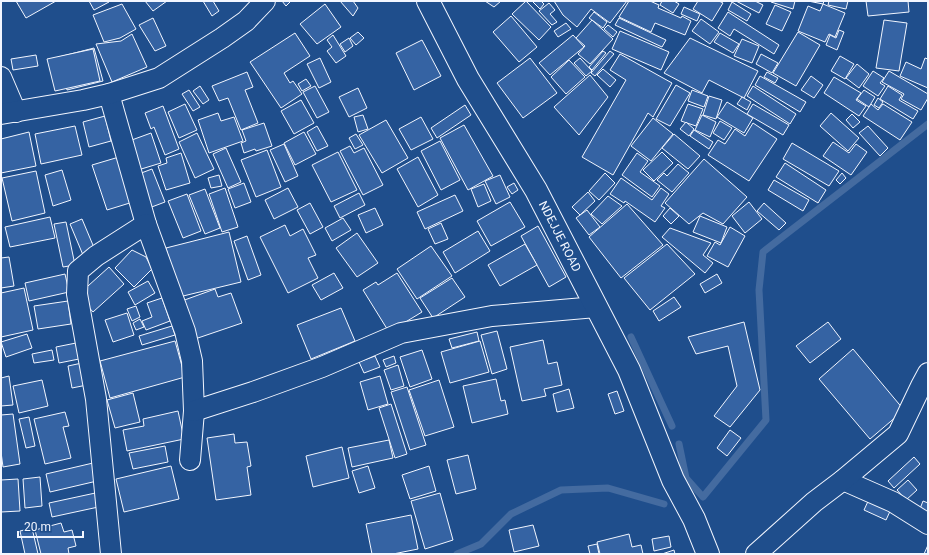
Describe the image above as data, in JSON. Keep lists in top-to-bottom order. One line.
{"streets":{"street":["NDEJJE ROAD"]},"scale_bar":"20 m"}
